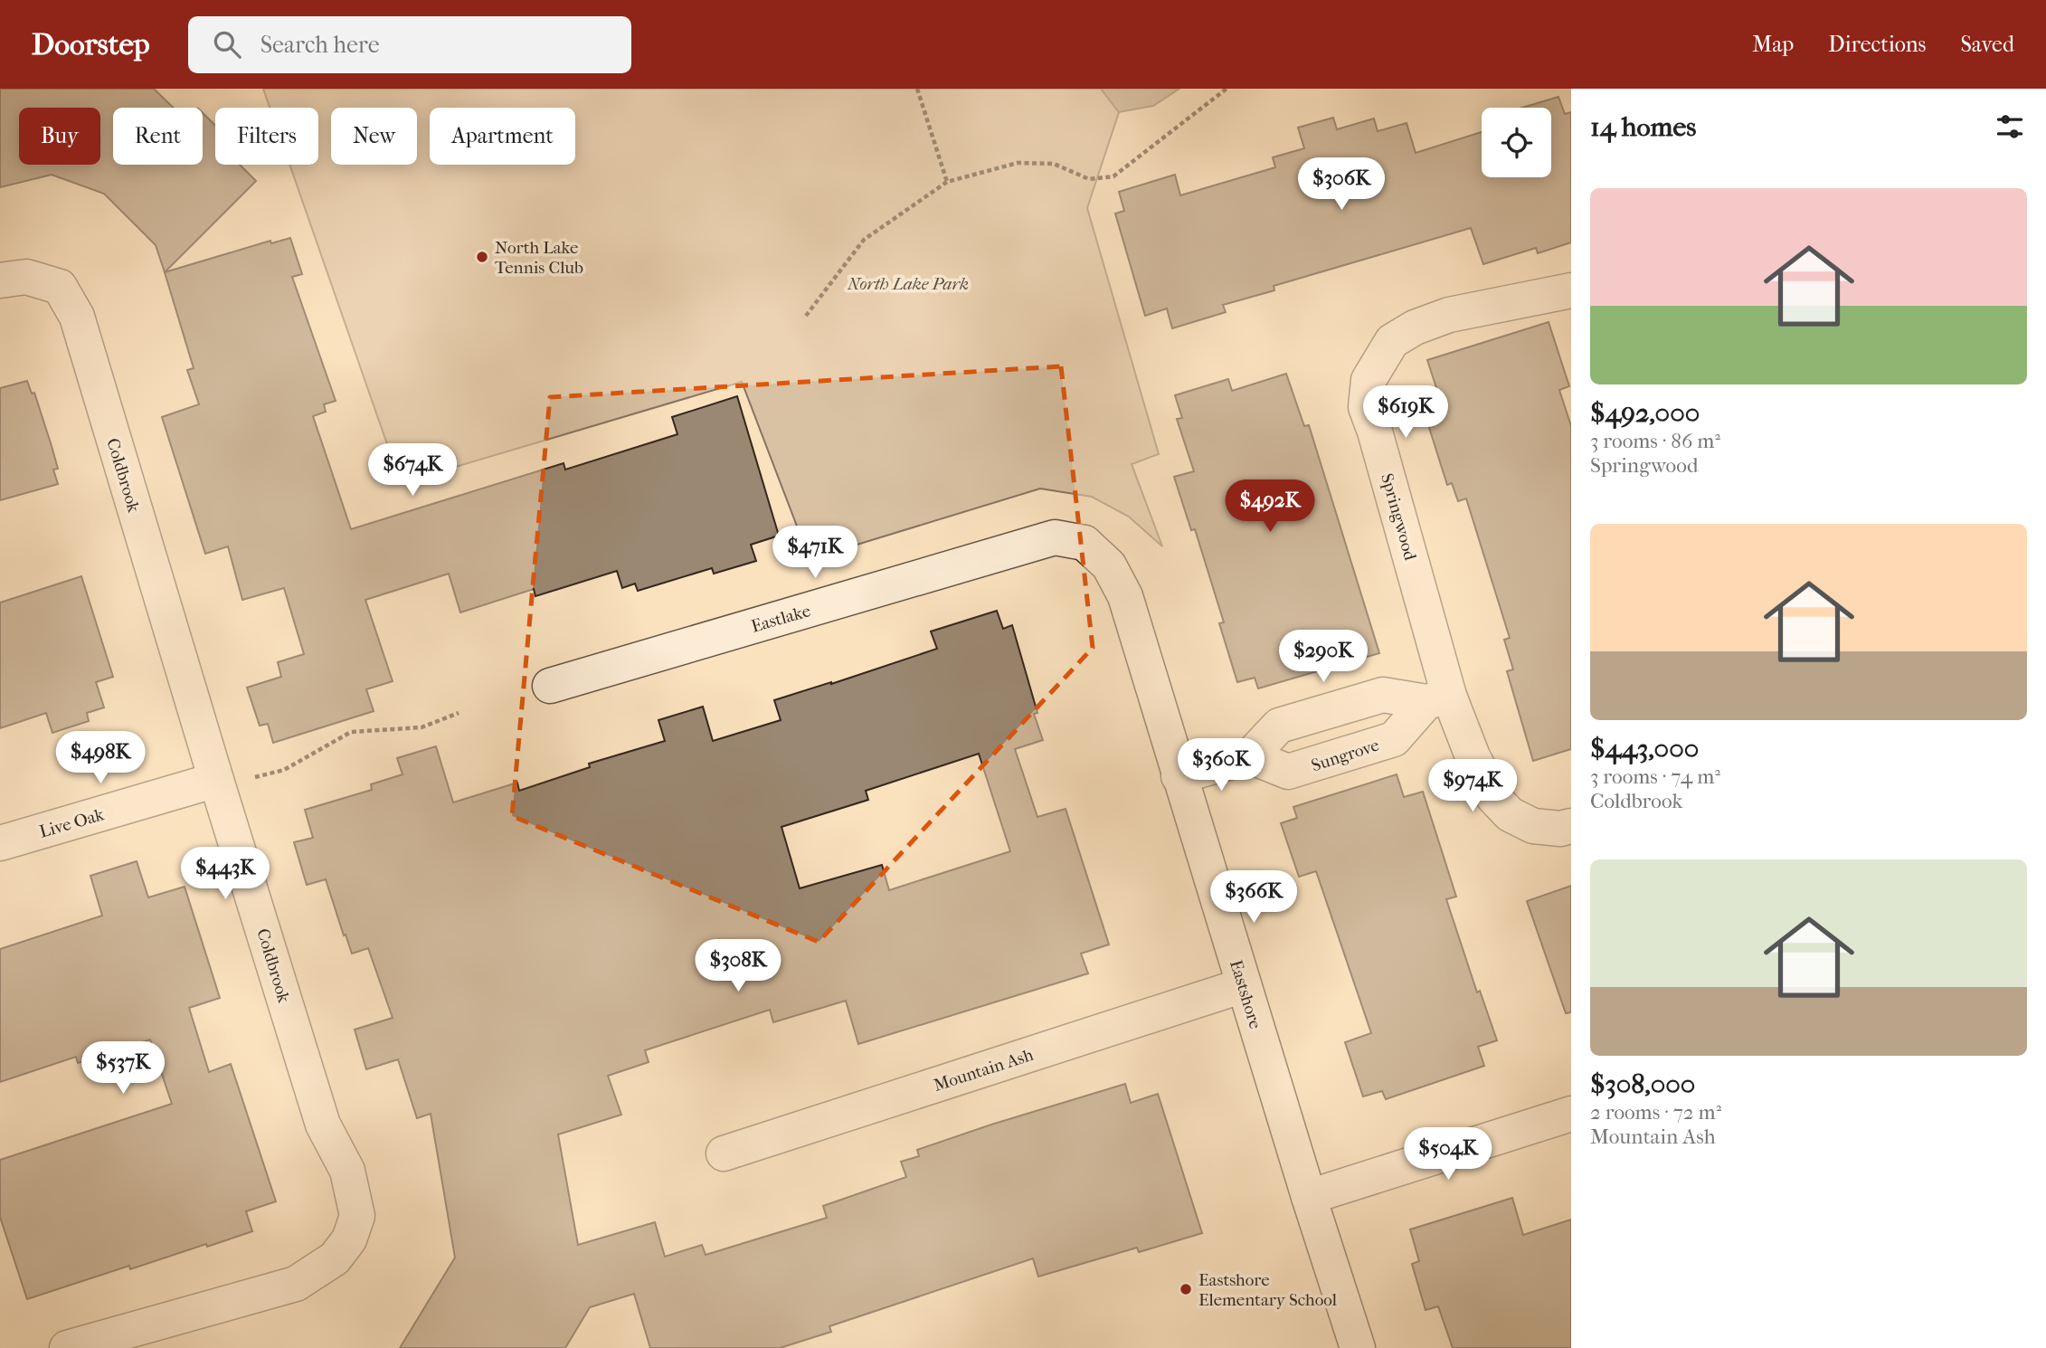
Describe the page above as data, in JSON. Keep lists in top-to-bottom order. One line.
{"streets":{"street":["Coldbrook","Springwood","Eastlake","Sungrove","Live Oak","Eastshore","Mountain Ash"]},"crossings":[["Coldbrook","Live Oak"],["Springwood","Sungrove"],["Eastlake","Eastshore"],["Eastshore","Mountain Ash"]],"parks":["North Lake Park"],"places":["North Lake Tennis Club","Eastshore Elementary School"],"page":{"header":"Doorstep","search":"Search here","nav":["Map","Directions","Saved"],"heading":"14 homes","chip":["Buy","Rent","Filters","New","Apartment"],"price":["$306K","$619K","$674K","$492K","$471K","$290K","$498K","$360K","$974K","$443K","$366K","$308K","$537K","$504K"],"list":[{"name":"$492,000","note":"3 rooms · 86 m² · Springwood"},{"name":"$443,000","note":"3 rooms · 74 m² · Coldbrook"},{"name":"$308,000","note":"2 rooms · 72 m² · Mountain Ash"}]}}
